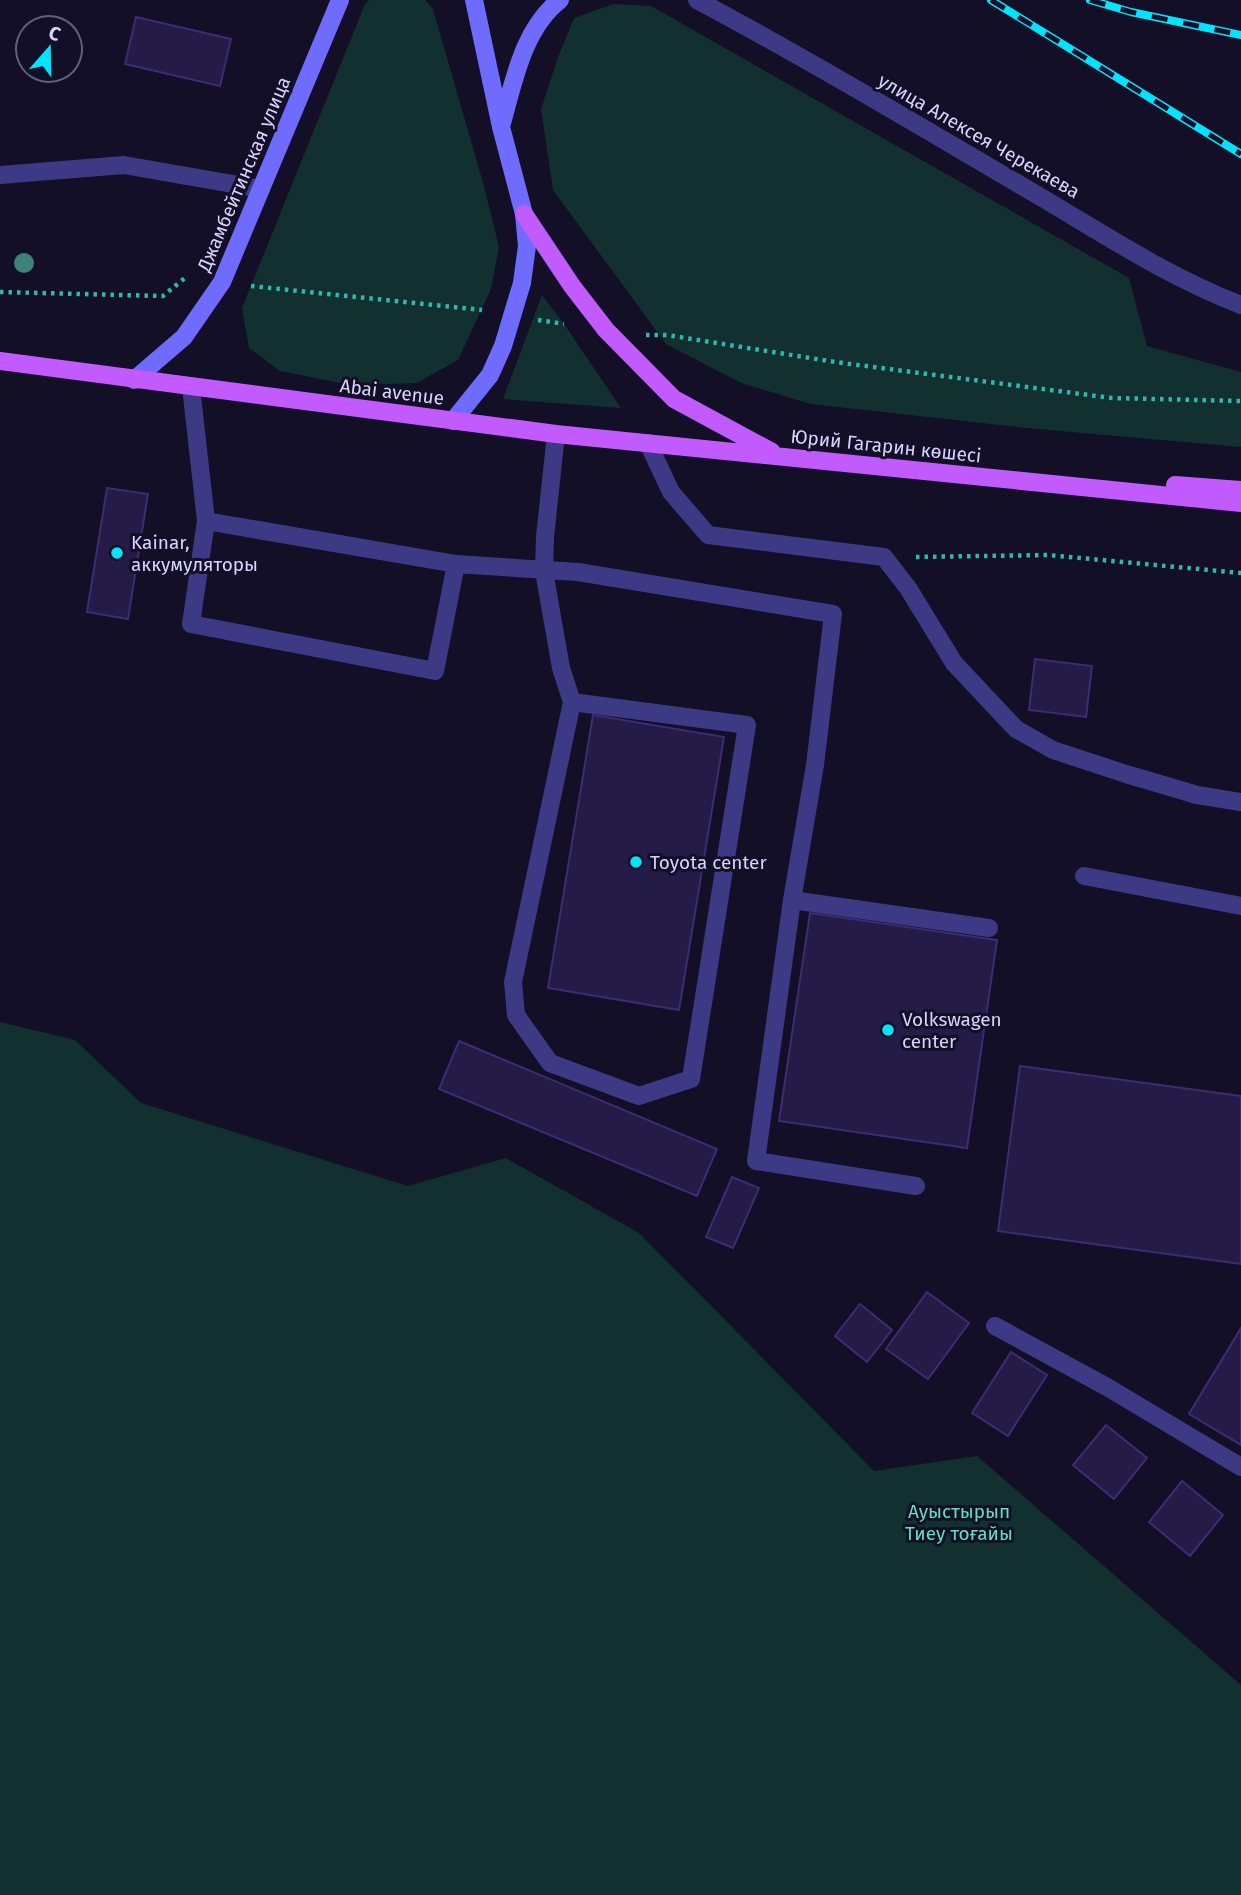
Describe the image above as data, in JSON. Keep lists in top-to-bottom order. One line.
{"streets":{"main road":["Abai avenue","Юрий Гагарин көшесі"],"street":["улица Алексея Черекаева","Джамбейтинская улица"]},"crossings":[["Джамбейтинская улица","Abai avenue"],["Abai avenue","Юрий Гагарин көшесі"]],"parks":["Ауыстырып Тиеу тоғайы"],"places":["Kainar, аккумуляторы","Toyota center","Volkswagen center"],"north":"top"}
